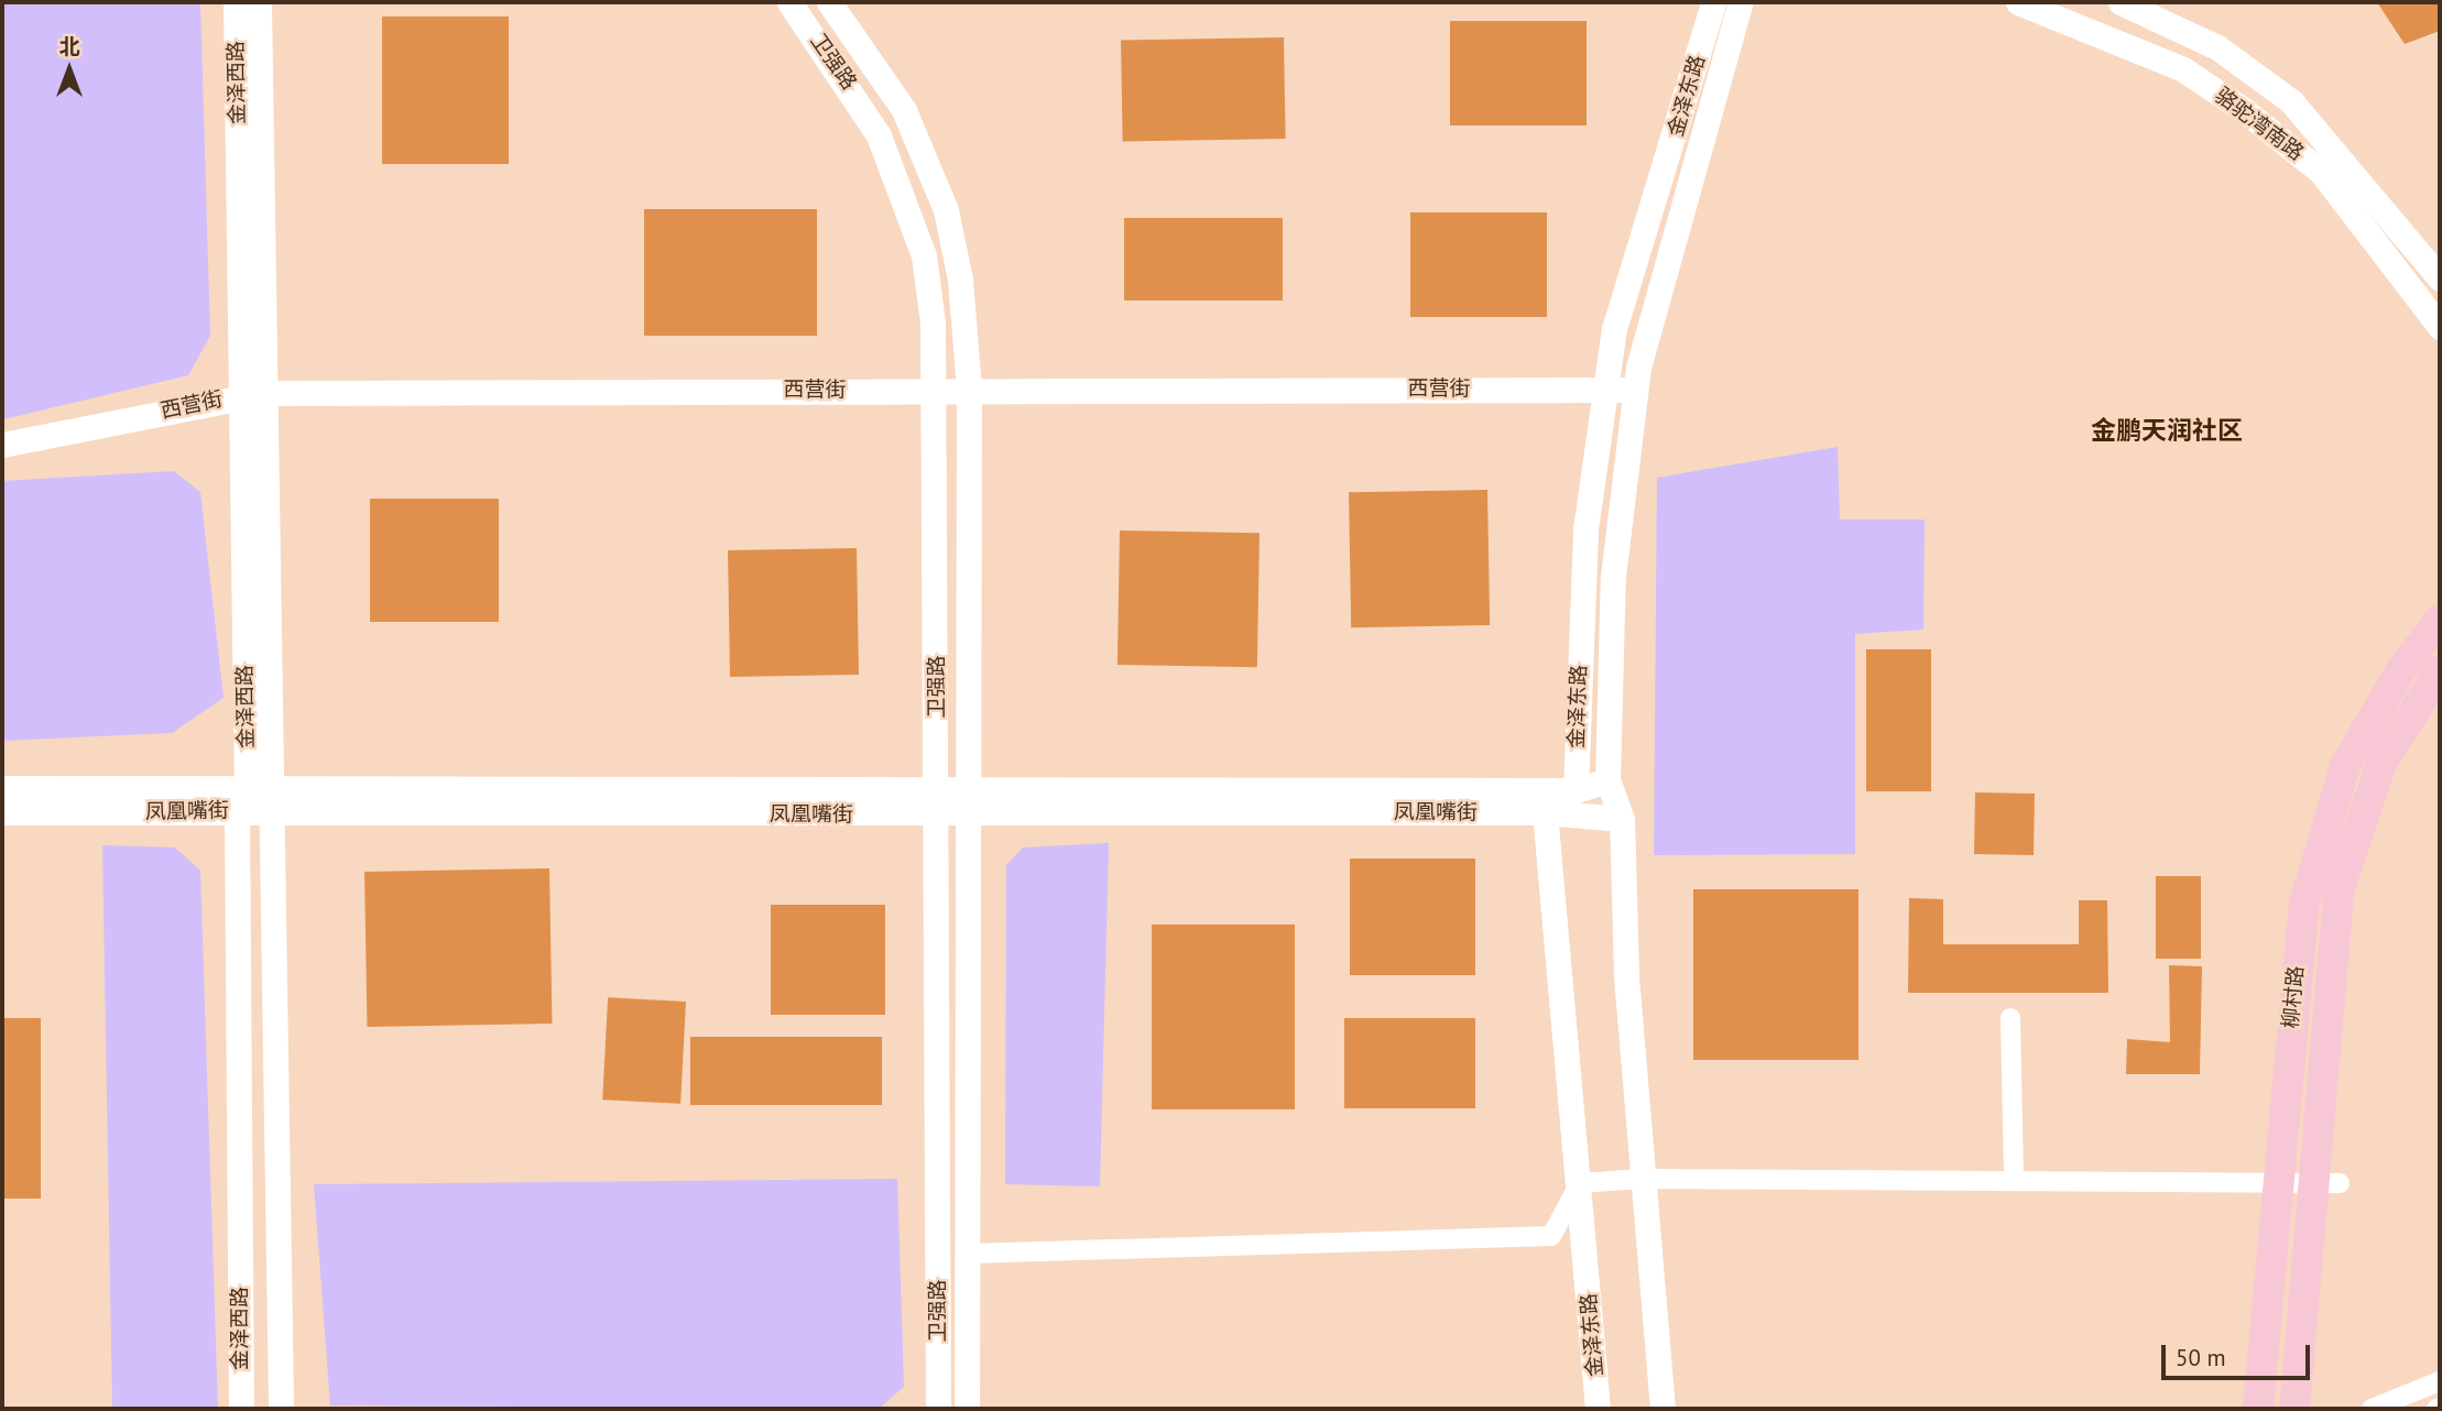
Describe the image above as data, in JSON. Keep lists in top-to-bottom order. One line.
{"streets":{"main road":["柳村路"],"street":["卫强路","金泽西路","金泽东路","骆驼湾南路","西营街","凤凰嘴街"]},"crossings":[["卫强路","西营街"],["卫强路","凤凰嘴街"],["金泽西路","西营街"],["金泽西路","凤凰嘴街"],["金泽东路","西营街"],["金泽东路","凤凰嘴街"]],"districts":["金鹏天润社区"],"scale_bar":"50 m","north":"top"}
